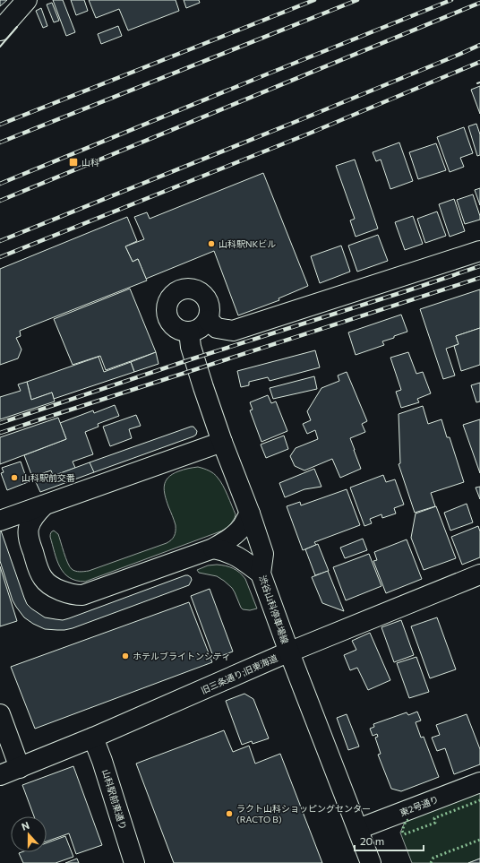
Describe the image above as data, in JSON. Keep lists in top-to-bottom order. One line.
{"streets":{"street":["渋谷山科停車場線","旧三条通り;旧東海道","山科駅前東通り","東2号通り"]},"crossings":[["渋谷山科停車場線","旧三条通り;旧東海道"],["渋谷山科停車場線","東2号通り"],["旧三条通り;旧東海道","山科駅前東通り"]],"places":{"transit":["山科"],"other":["山科駅NKビル","山科駅前交番","ホテルブライトンシティ","ラクト山科ショッピングセンター (RACTO B)"]},"scale_bar":"20 m","north":"top"}
